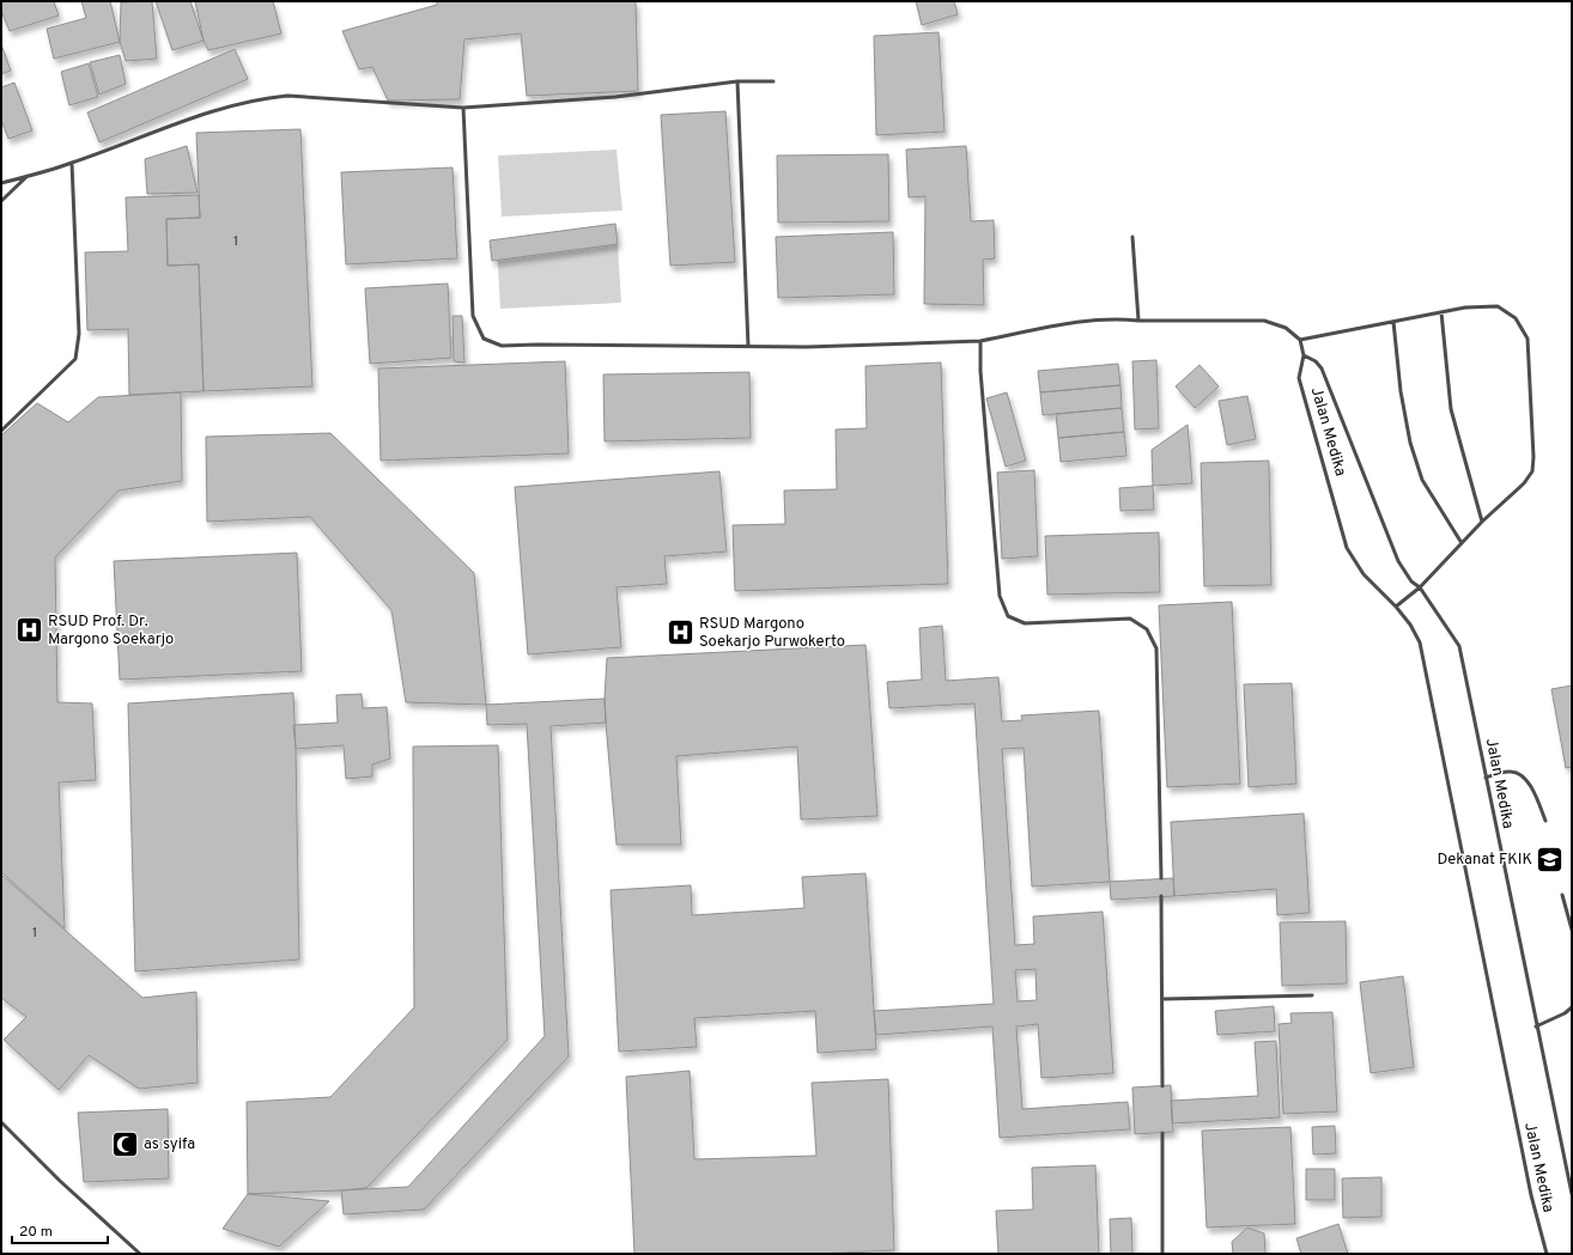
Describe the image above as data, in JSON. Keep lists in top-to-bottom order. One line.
{"streets":{"lane":["Jalan Medika"]},"places":{"hospital":["RSUD Prof. Dr. Margono Soekarjo","RSUD Margono Soekarjo Purwokerto"],"school or university":["Dekanat FKIK"],"mosque":["as syifa"]},"house_numbers":["1","1"],"scale_bar":"20 m"}
